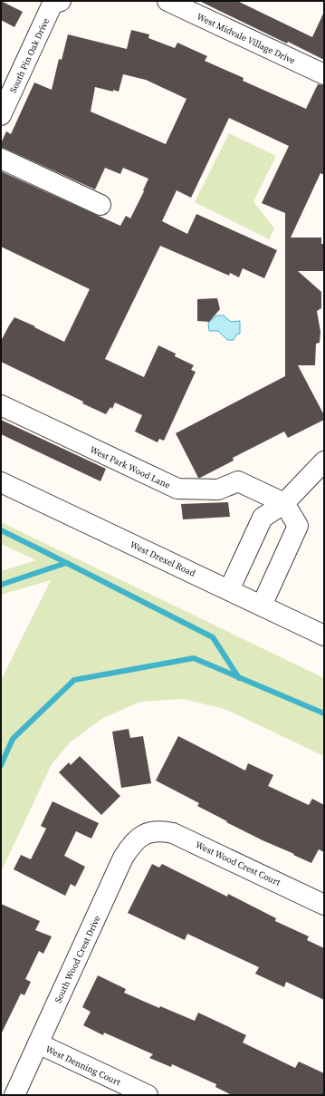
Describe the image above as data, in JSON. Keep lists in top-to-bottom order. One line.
{"streets":{"street":["West Midvale Village Drive","South Pin Oak Drive","West Park Wood Lane","West Drexel Road","West Wood Crest Court","South Wood Crest Drive","West Denning Court"]},"crossings":[["West Wood Crest Court","South Wood Crest Drive"],["South Wood Crest Drive","West Denning Court"]]}
